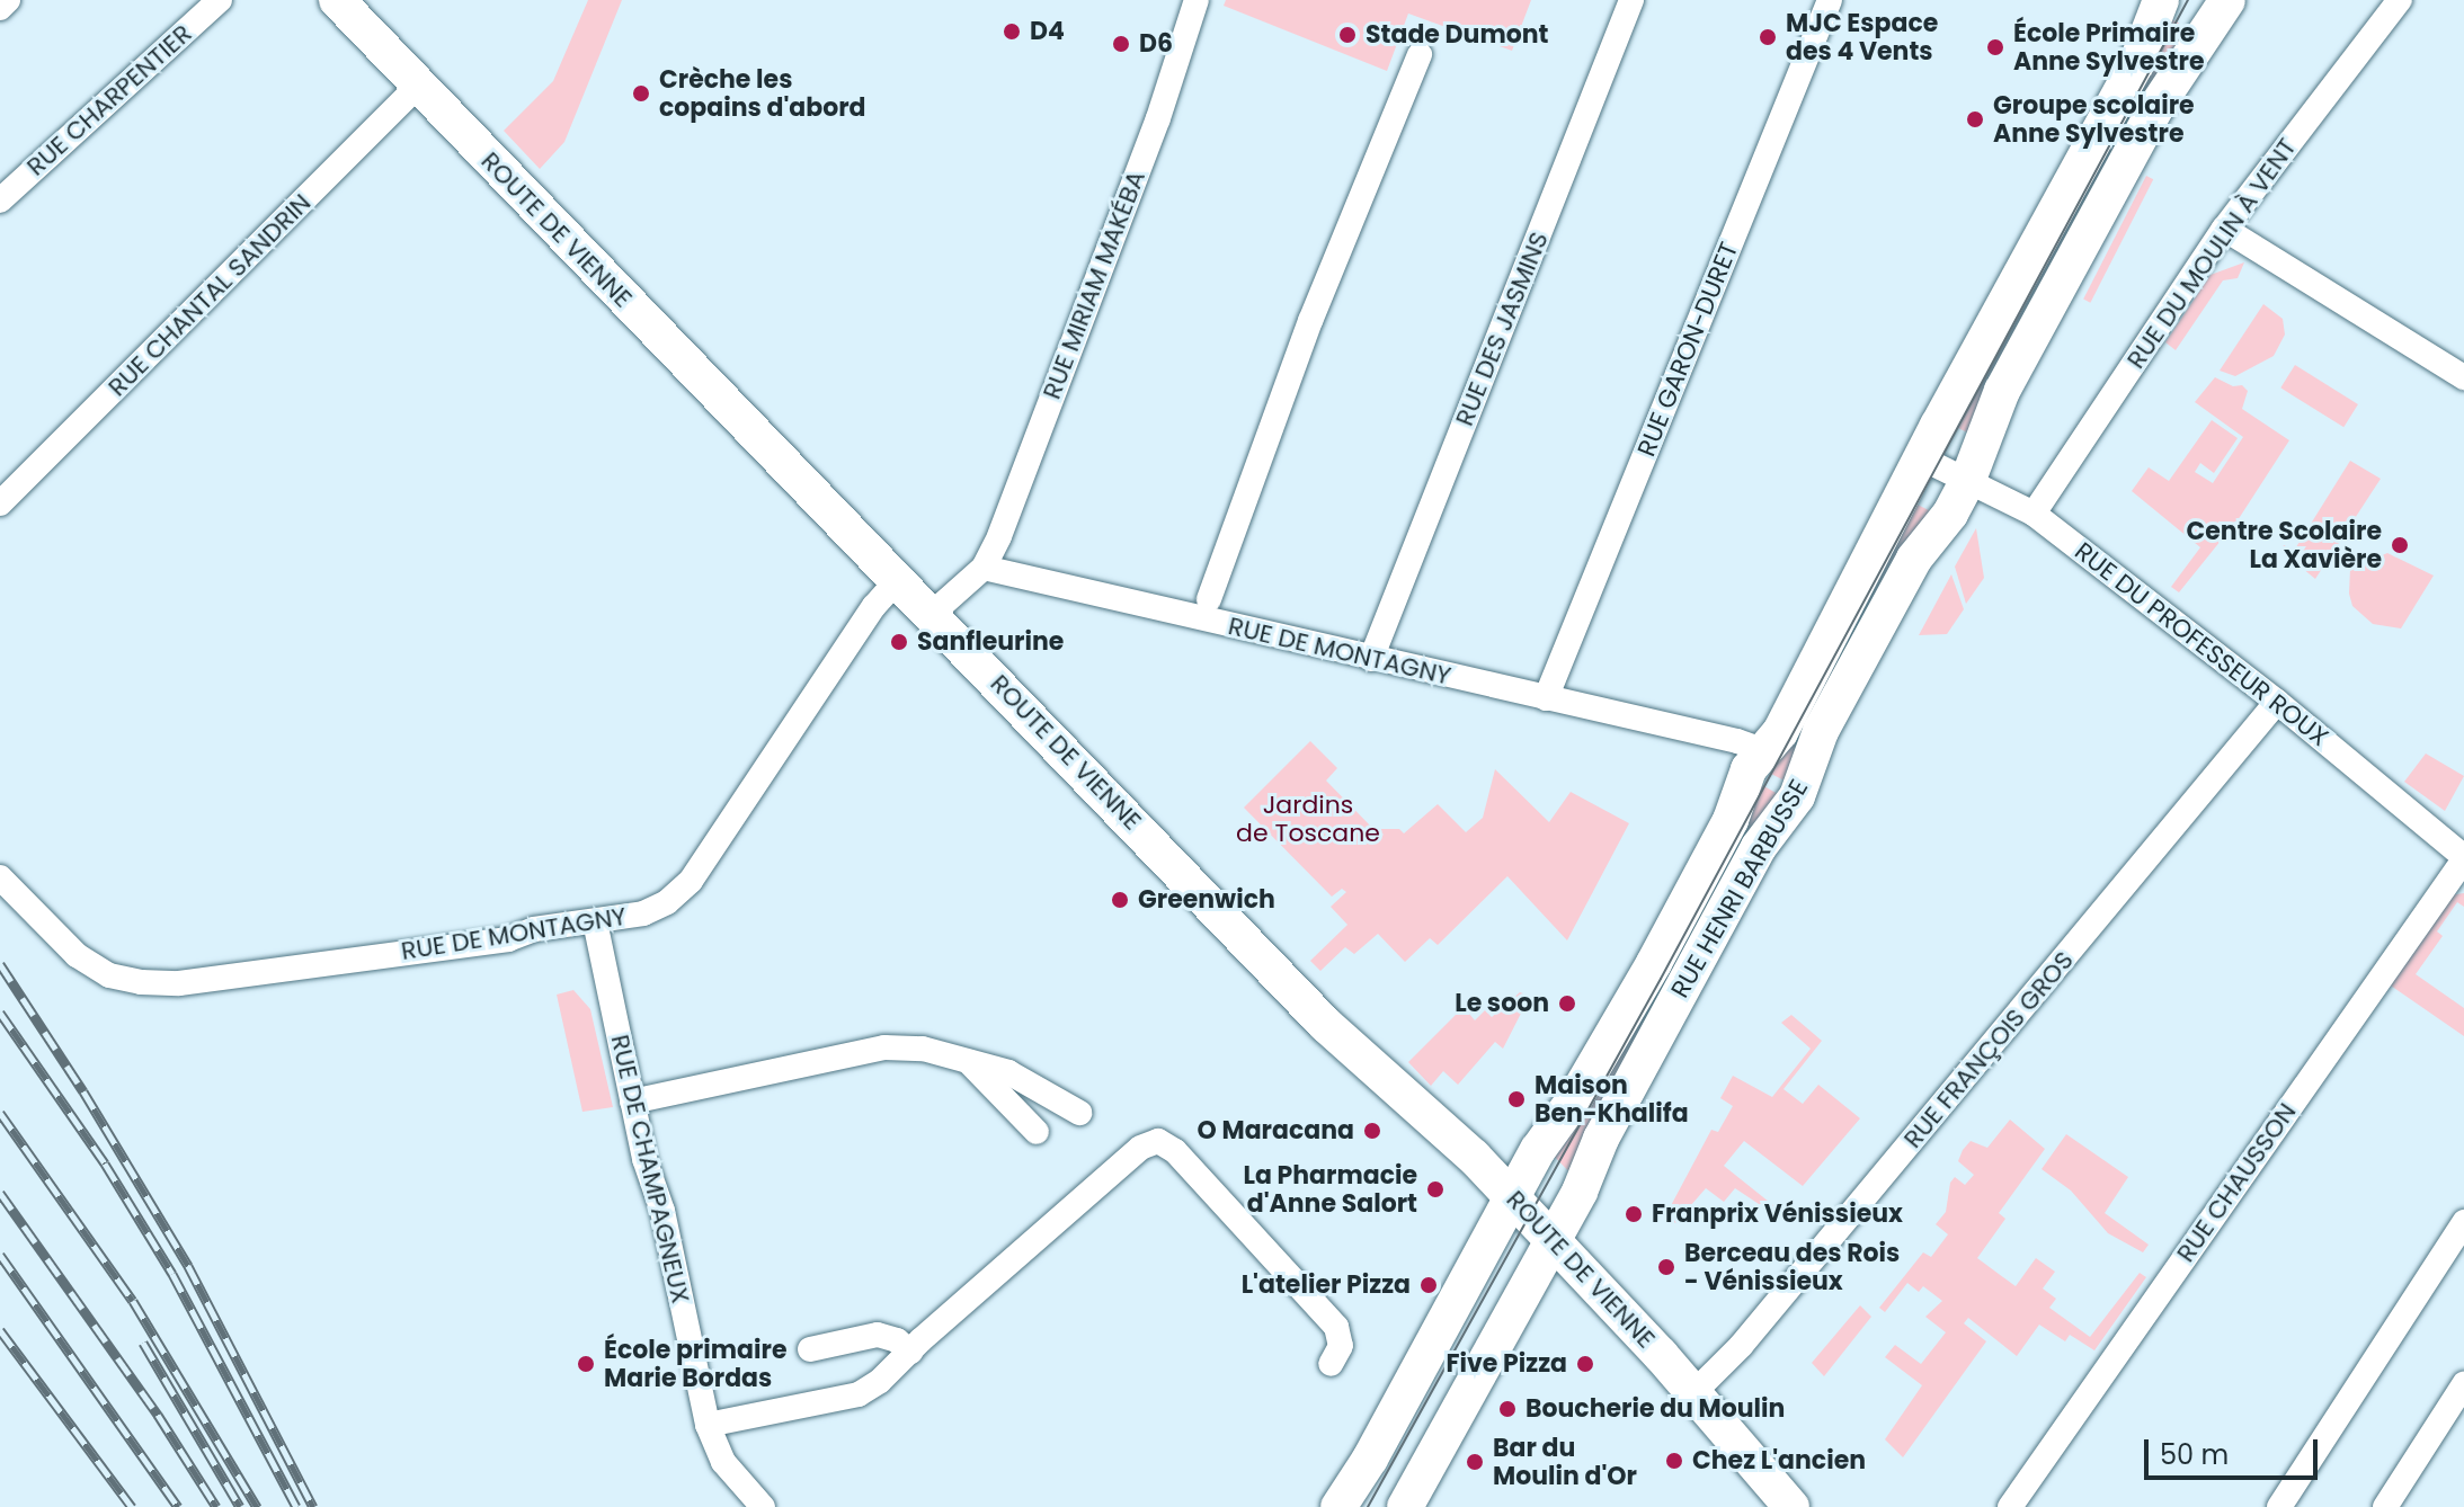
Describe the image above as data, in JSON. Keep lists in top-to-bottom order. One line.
{"streets":{"street":["RUE CHARPENTIER","ROUTE DE VIENNE","RUE DU MOULIN À VENT","RUE MIRIAM MAKÉBA","RUE CHANTAL SANDRIN","RUE DES JASMINS","RUE GARON-DURET","RUE DU PROFESSEUR ROUX","RUE DE MONTAGNY","RUE HENRI BARBUSSE","RUE FRANÇOIS GROS","RUE DE CHAMPAGNEUX","RUE CHAUSSON"]},"crossings":[["ROUTE DE VIENNE","RUE CHANTAL SANDRIN"],["ROUTE DE VIENNE","RUE DE MONTAGNY"],["ROUTE DE VIENNE","RUE HENRI BARBUSSE"],["ROUTE DE VIENNE","RUE FRANÇOIS GROS"],["RUE DU MOULIN À VENT","RUE DU PROFESSEUR ROUX"],["RUE MIRIAM MAKÉBA","RUE DE MONTAGNY"],["RUE DES JASMINS","RUE DE MONTAGNY"],["RUE GARON-DURET","RUE DE MONTAGNY"],["RUE DU PROFESSEUR ROUX","RUE HENRI BARBUSSE"],["RUE DU PROFESSEUR ROUX","RUE FRANÇOIS GROS"],["RUE DU PROFESSEUR ROUX","RUE CHAUSSON"],["RUE DE MONTAGNY","RUE HENRI BARBUSSE"],["RUE DE MONTAGNY","RUE DE CHAMPAGNEUX"]],"parks":["Jardins de Toscane"],"places":["D4","Stade Dumont","MJC Espace des 4 Vents","D6","École Primaire Anne Sylvestre","Crèche les copains d'abord","Groupe scolaire Anne Sylvestre","Centre Scolaire La Xavière","Sanfleurine","Greenwich","Le soon","Maison Ben-Khalifa","O Maracana","La Pharmacie d'Anne Salort","Franprix Vénissieux","Berceau des Rois - Vénissieux","L'atelier Pizza","École primaire Marie Bordas","Five Pizza","Boucherie du Moulin","Chez L'ancien","Bar du Moulin d'Or"],"scale_bar":"50 m"}
